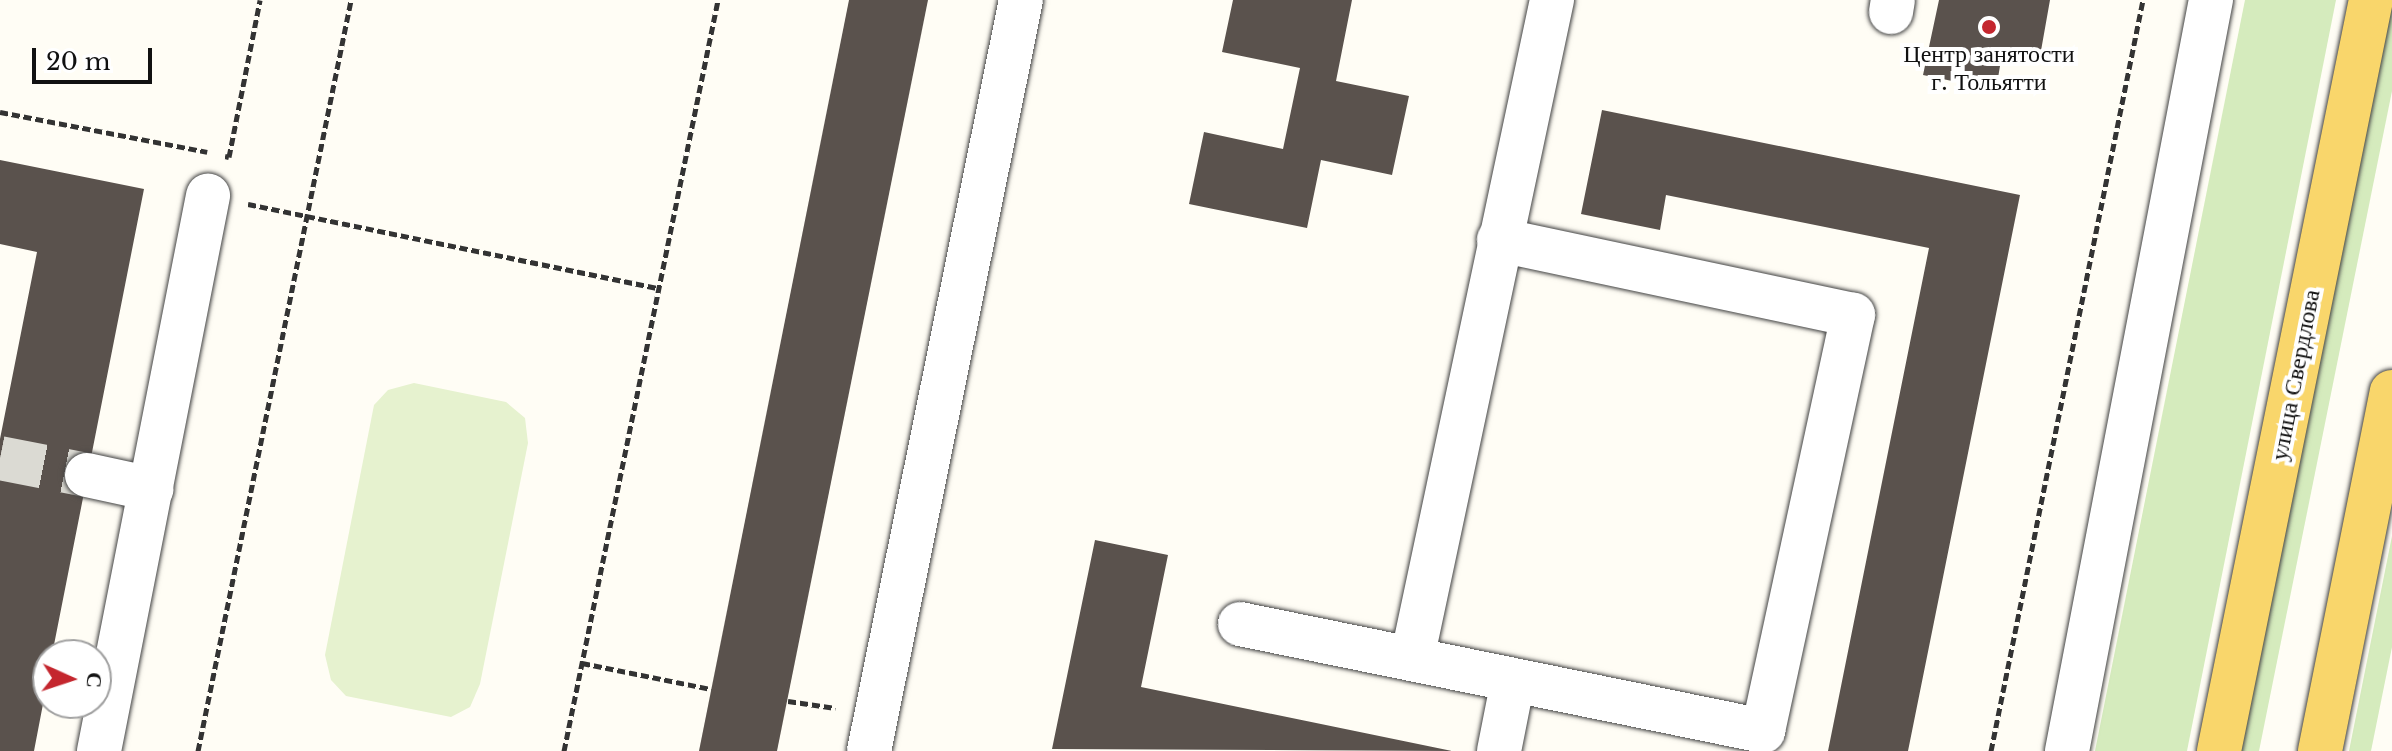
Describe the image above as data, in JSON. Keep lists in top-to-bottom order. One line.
{"streets":{"main road":["улица Свердлова"]},"places":["Центр занятости г. Тольятти"],"scale_bar":"20 m","north":"right"}
